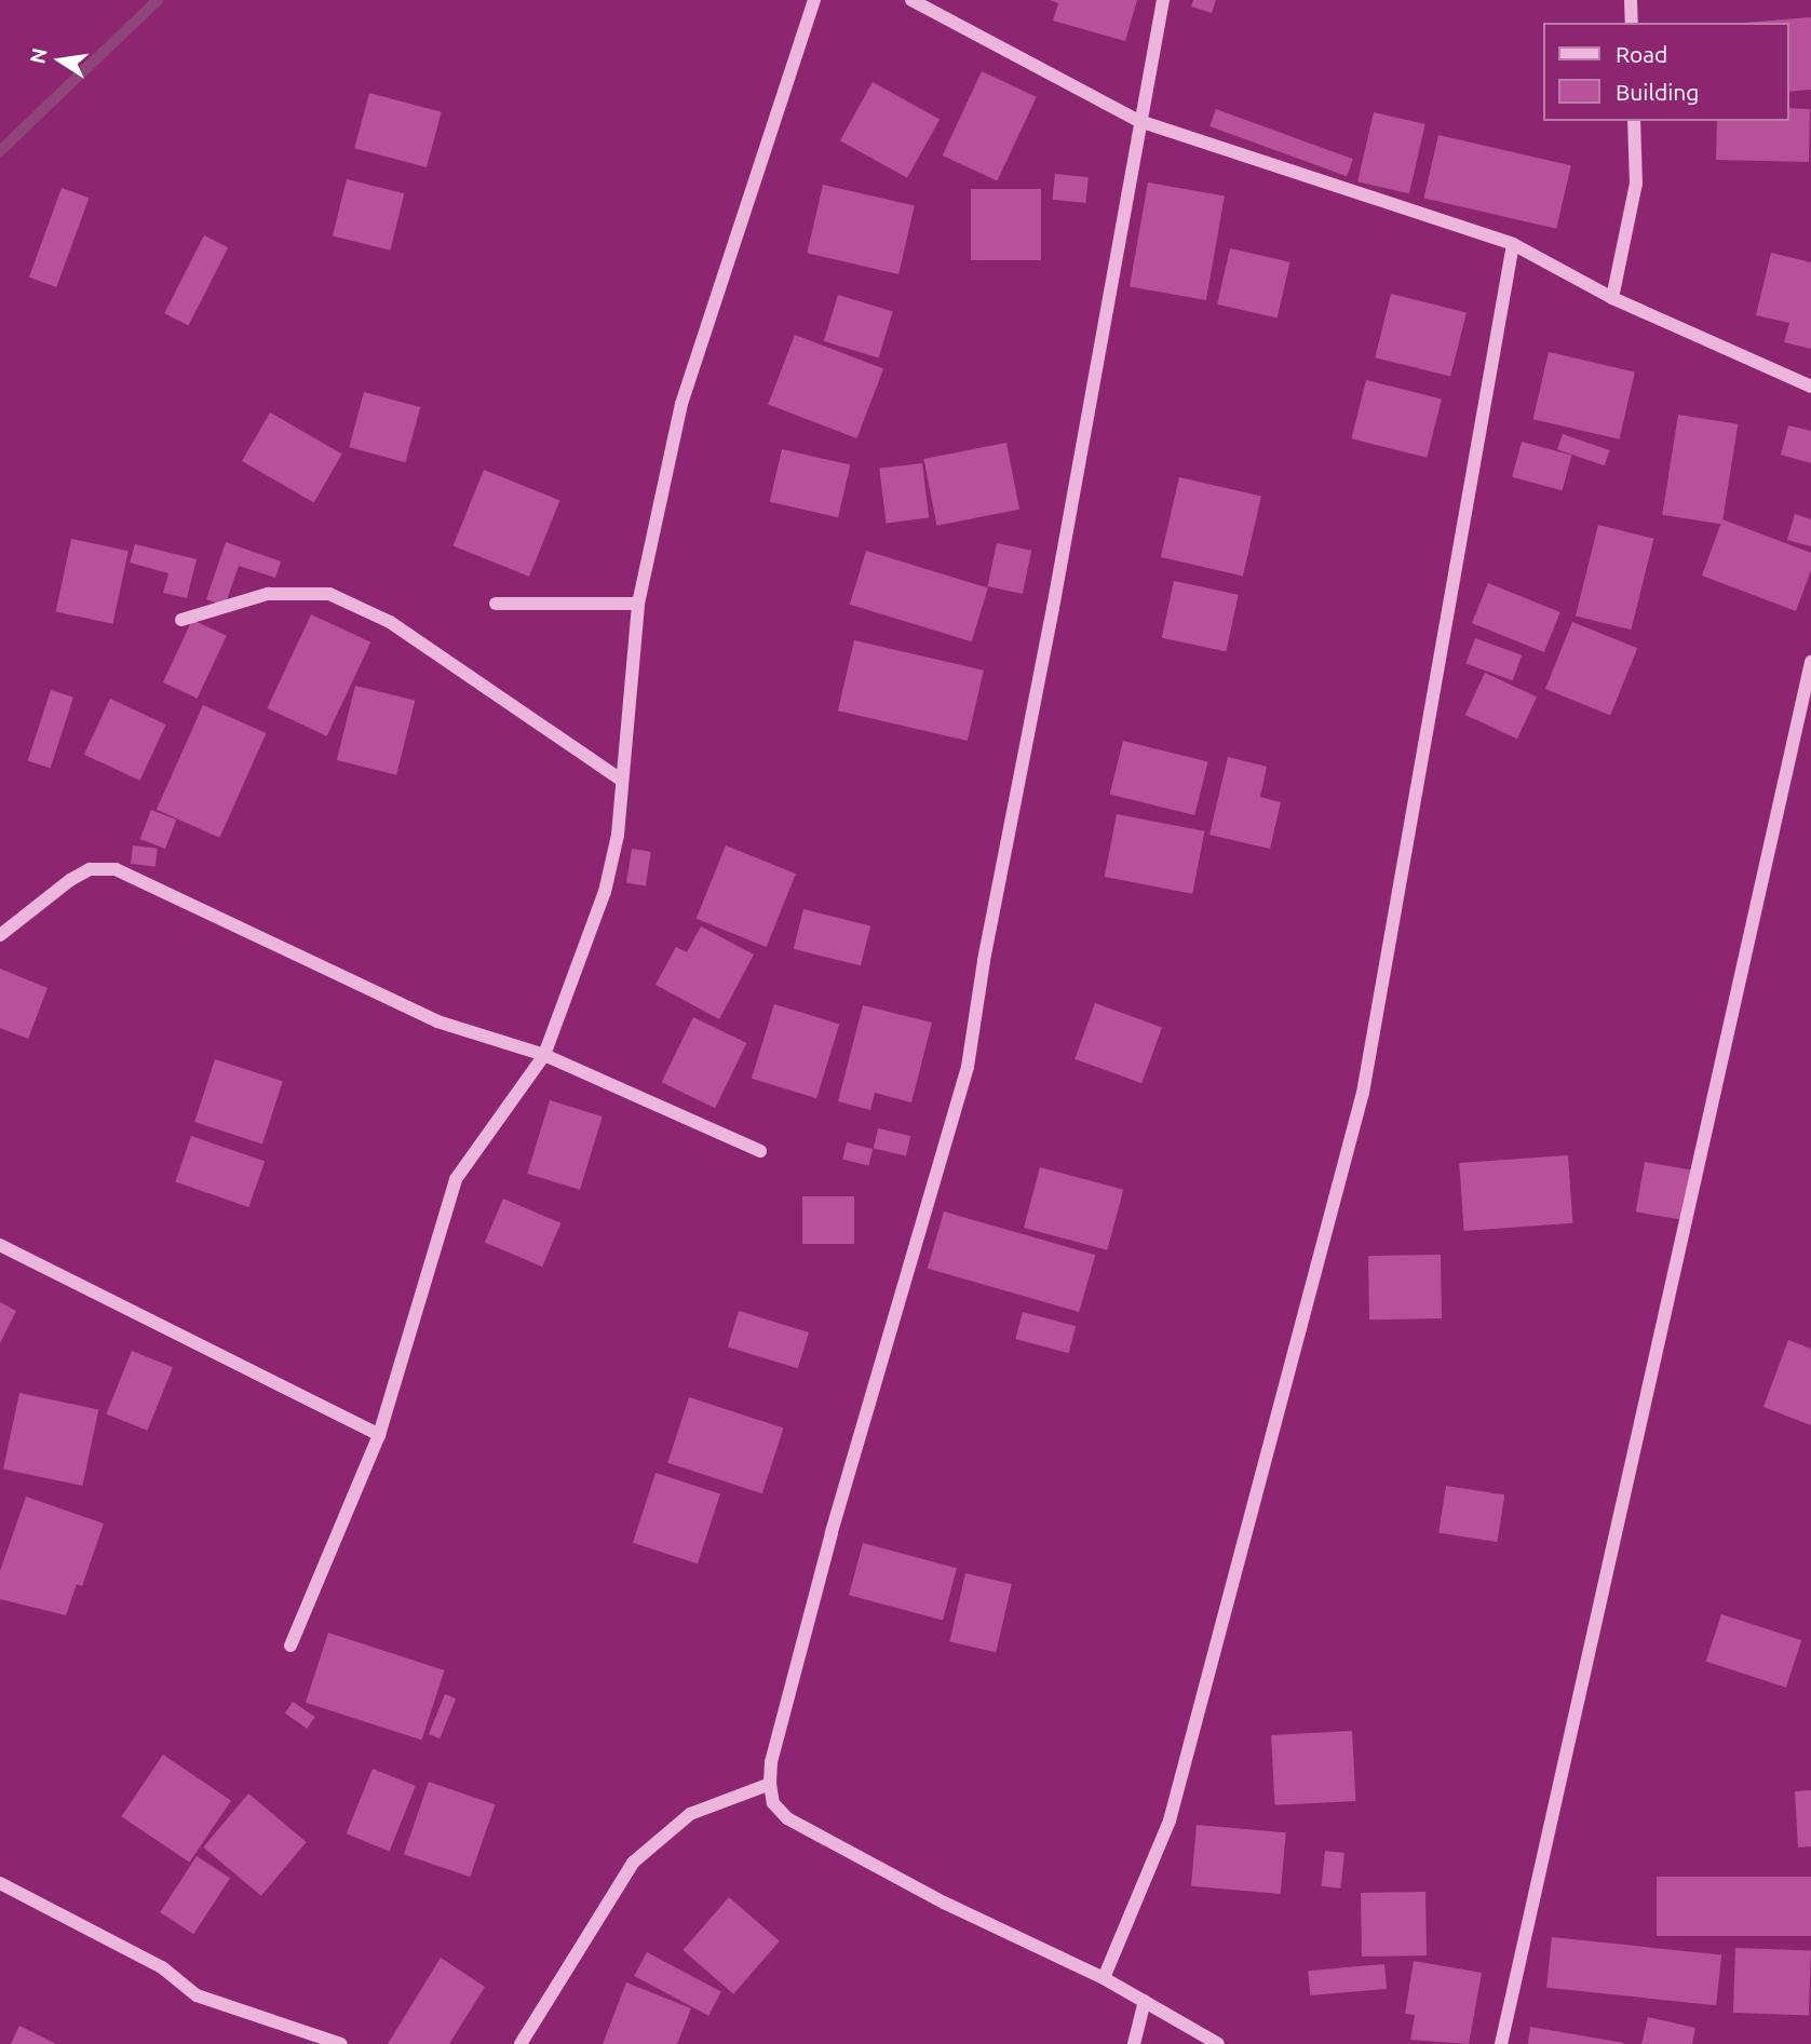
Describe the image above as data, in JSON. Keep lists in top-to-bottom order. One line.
{"legend":["Road","Building"],"north":"left"}
